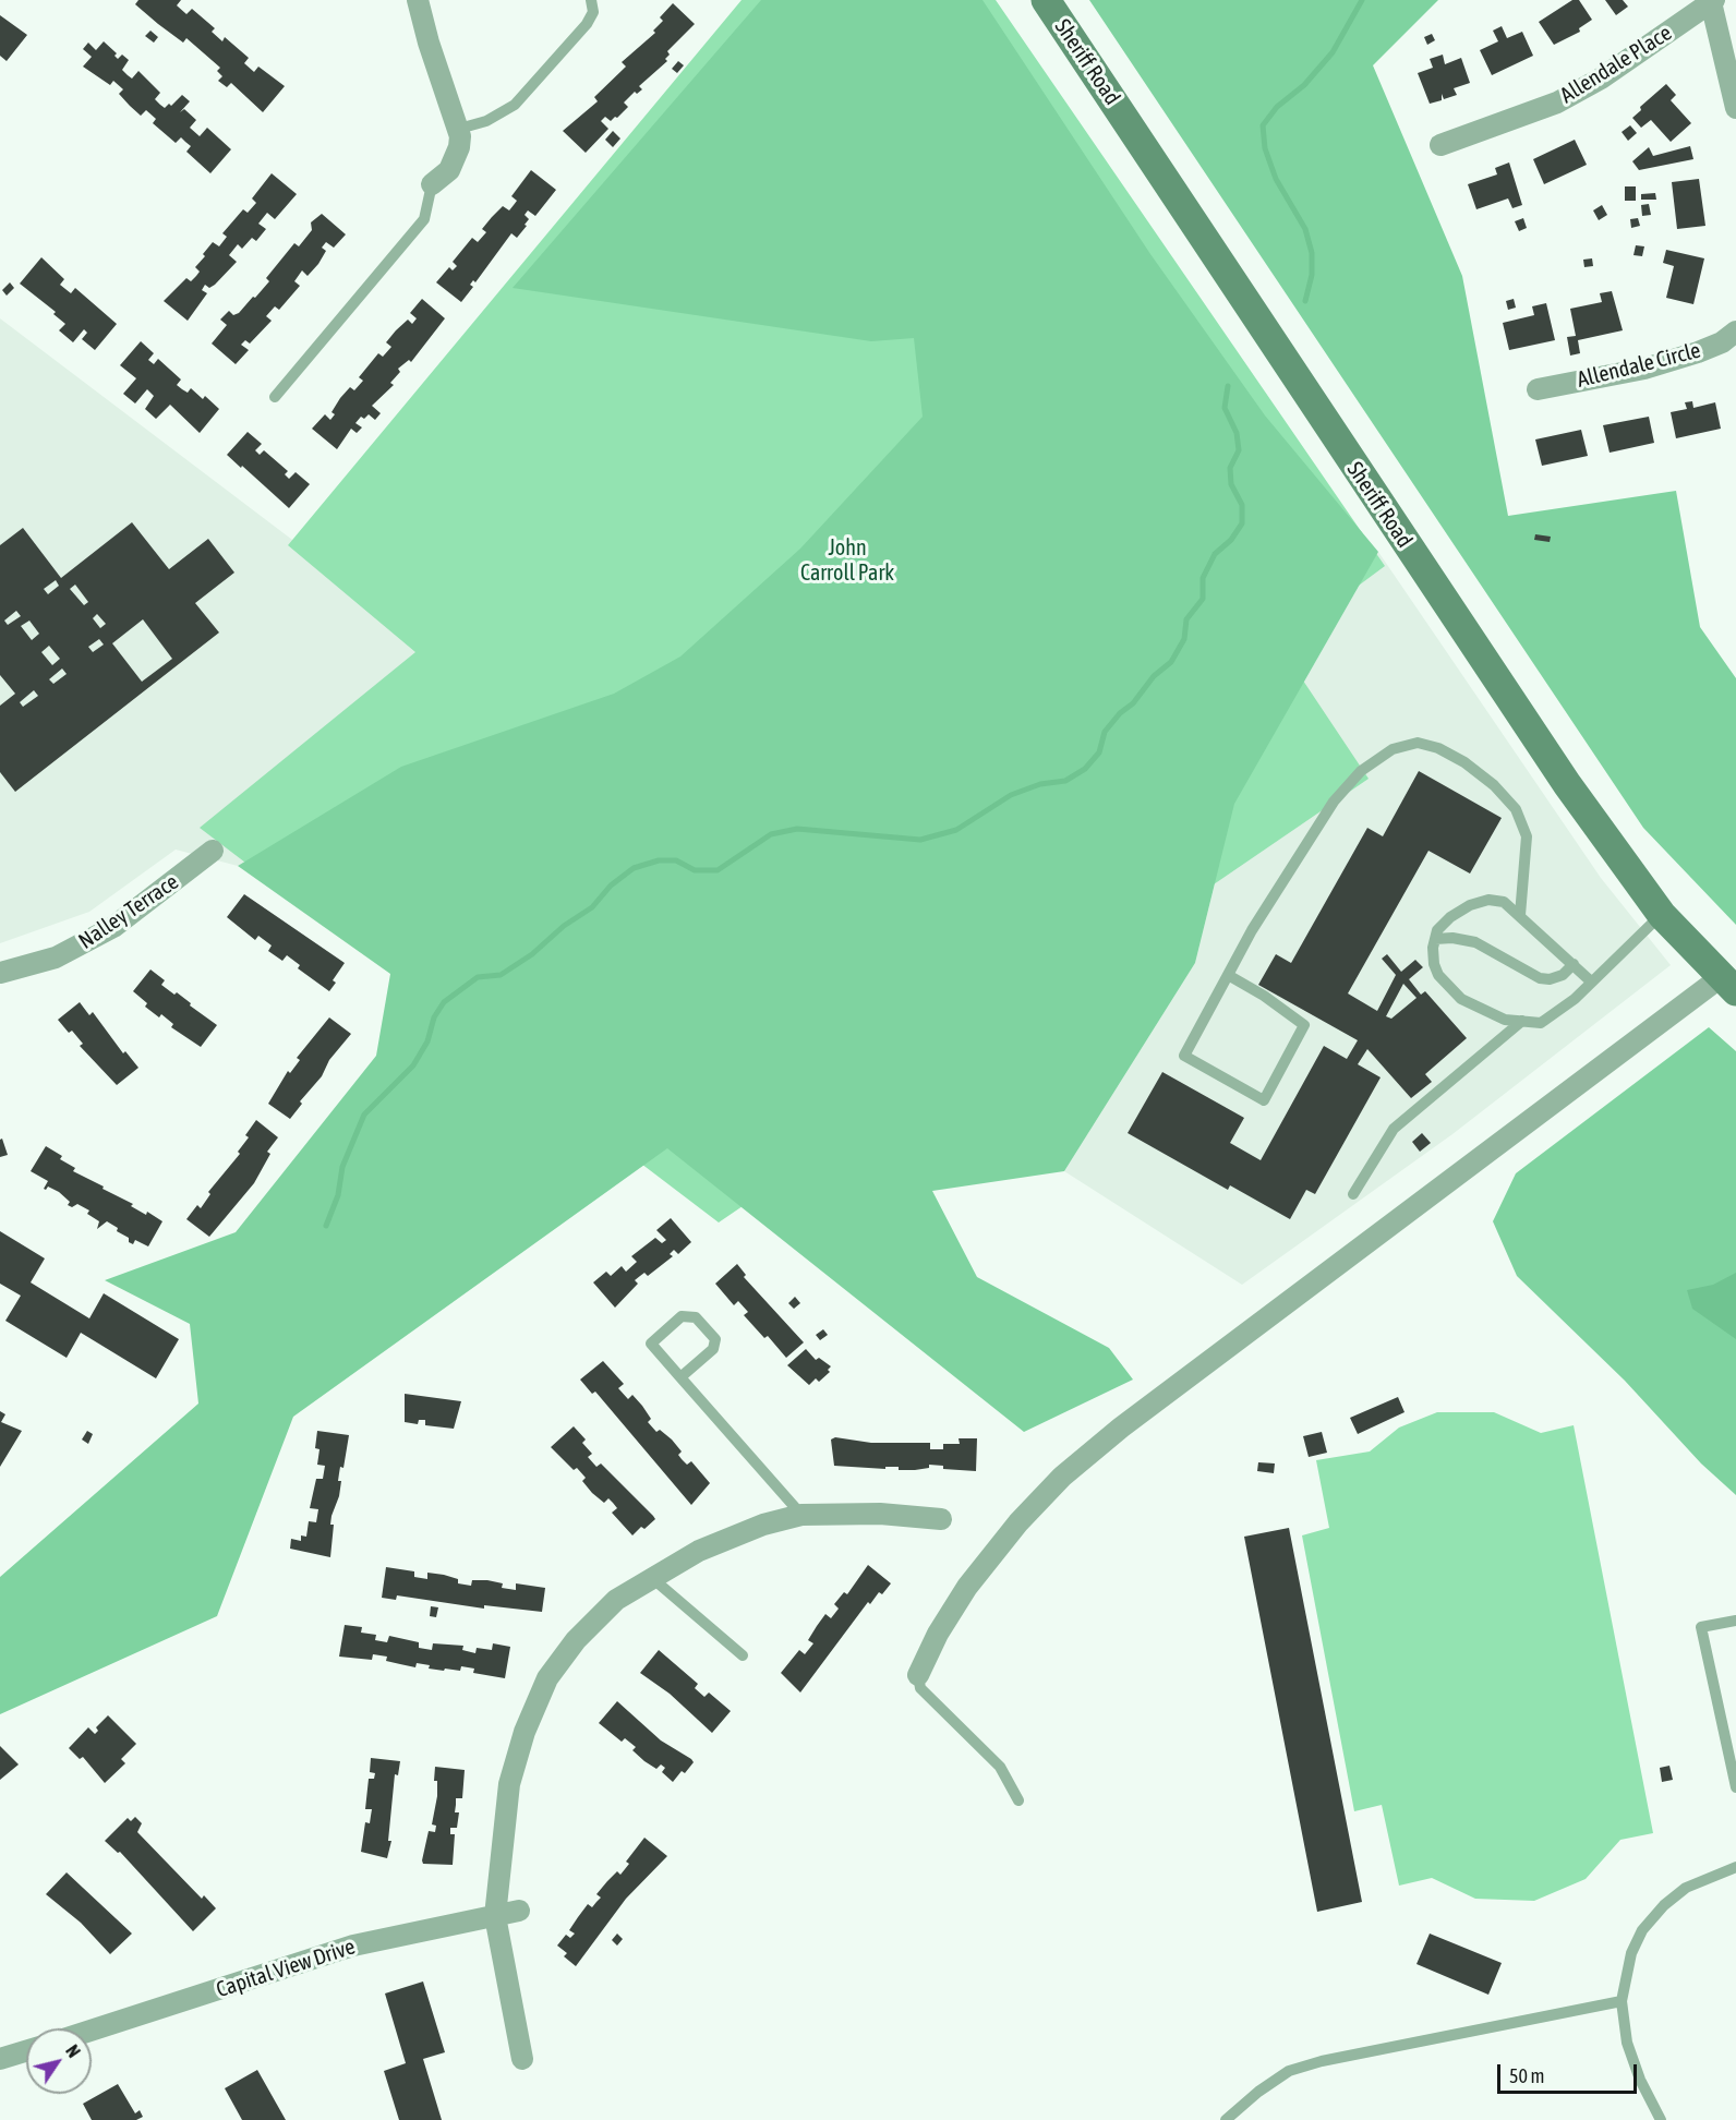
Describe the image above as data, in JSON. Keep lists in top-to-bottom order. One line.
{"streets":{"main road":["Sheriff Road"],"street":["Allendale Place","Allendale Circle","Nalley Terrace","Capital View Drive"]},"parks":["John Carroll Park"],"scale_bar":"50 m","north":"top right"}
